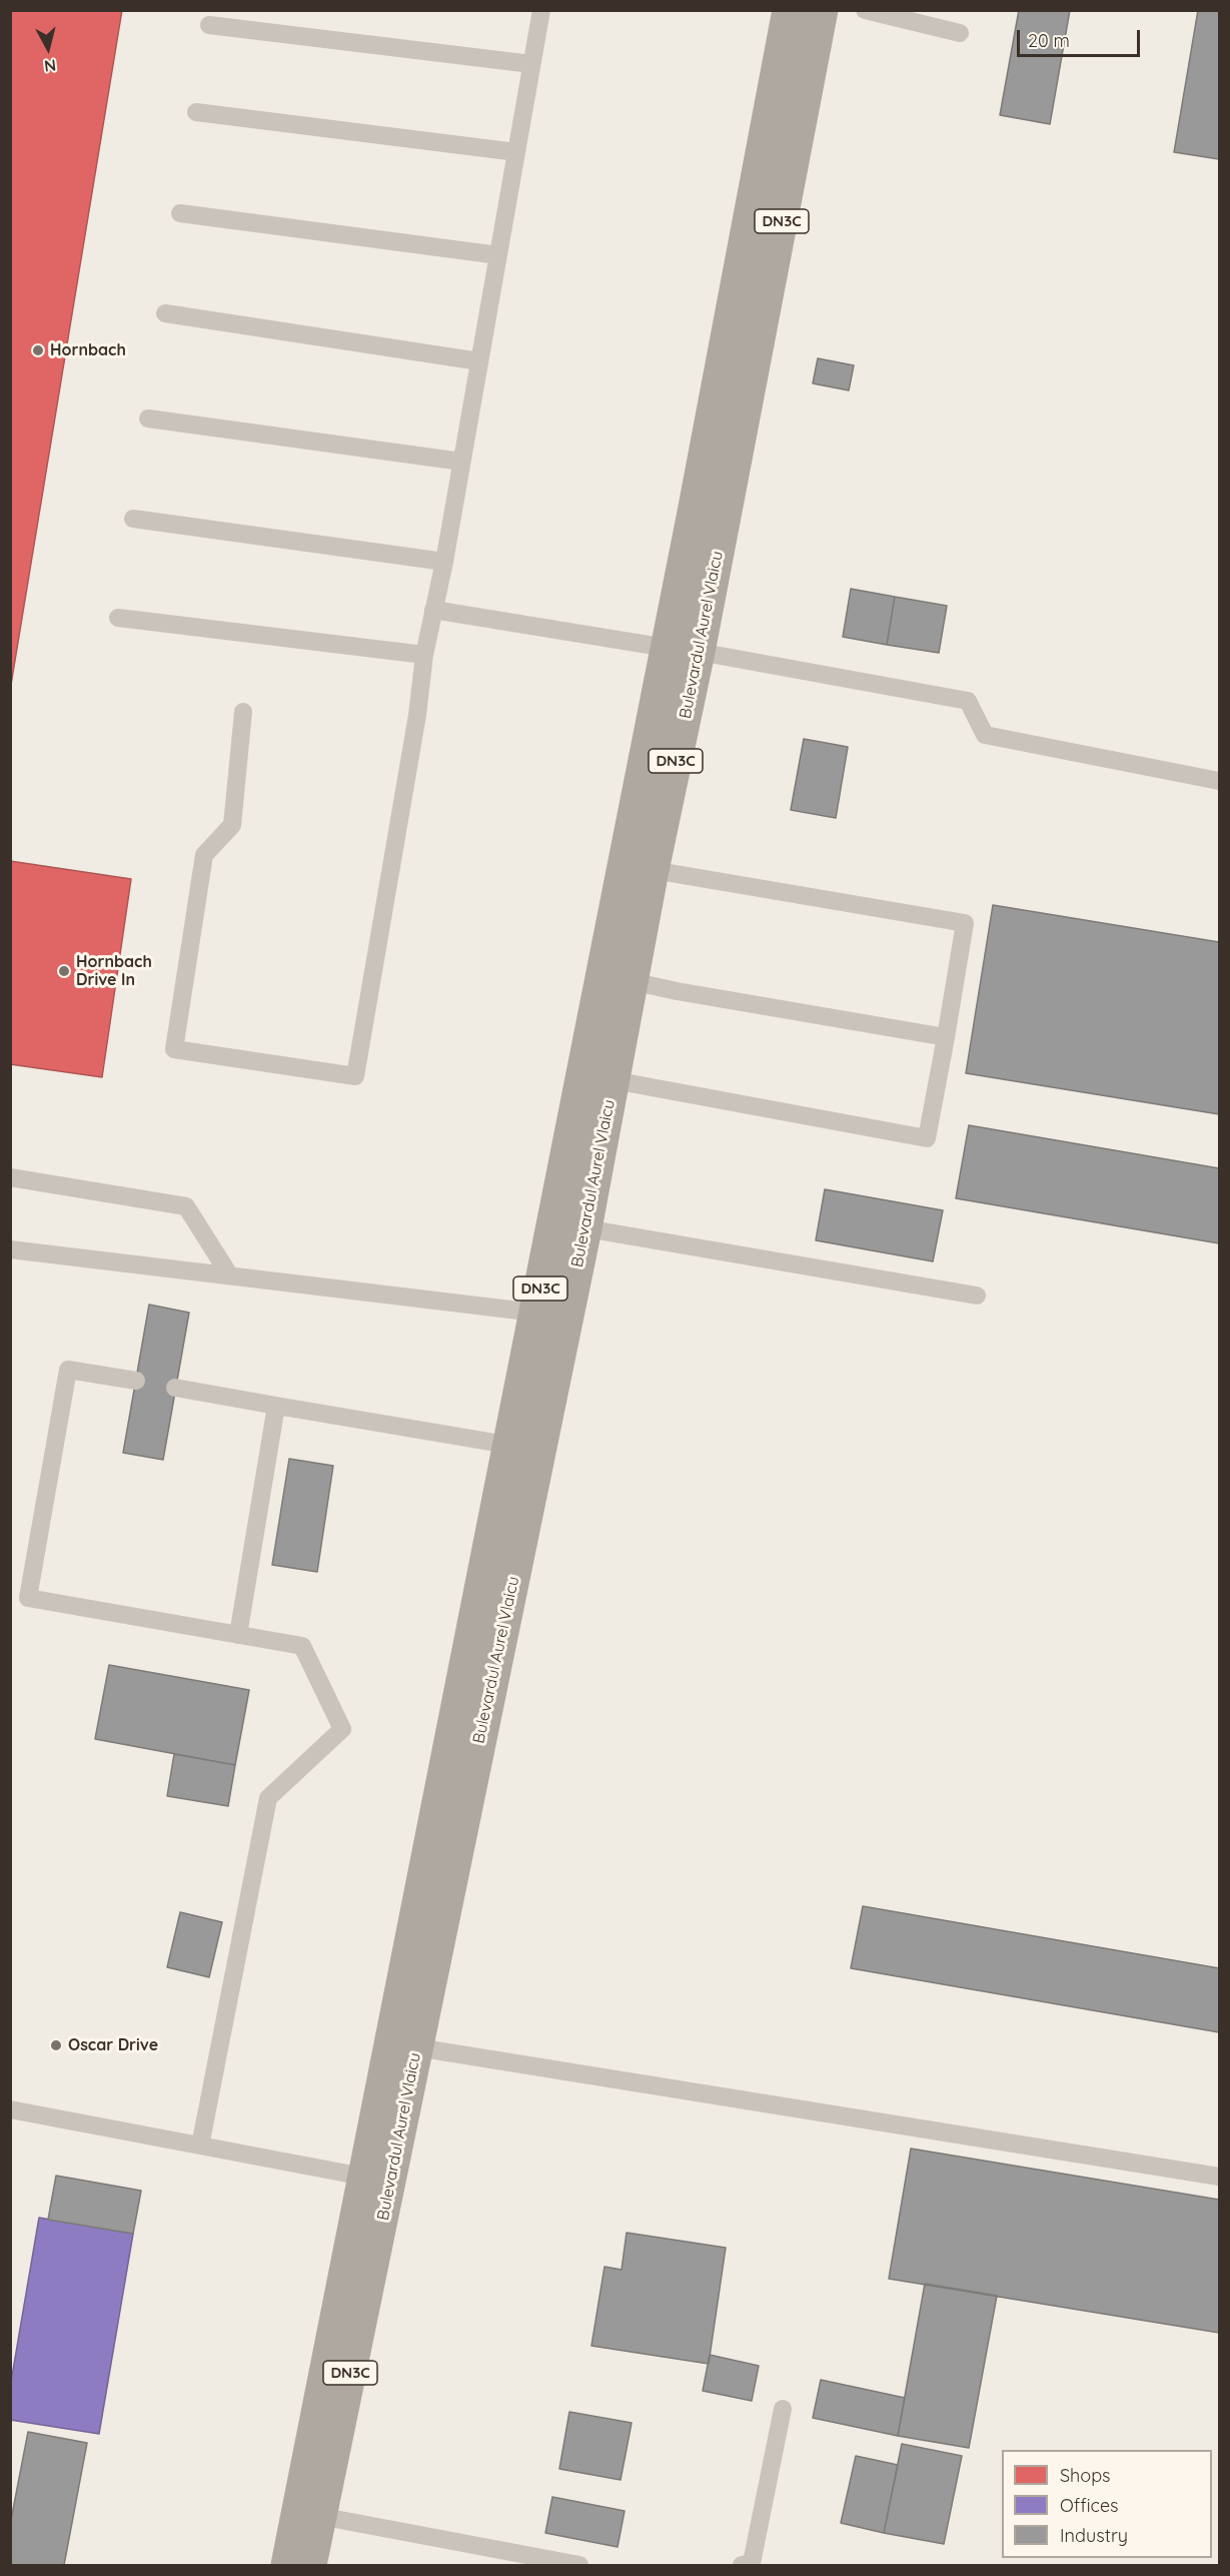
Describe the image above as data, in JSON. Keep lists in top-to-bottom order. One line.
{"streets":{"main road":["DN3C","Bulevardul Aurel Vlaicu"]},"places":["Hornbach","Hornbach Drive In","Oscar Drive"],"legend":["Shops","Offices","Industry"],"scale_bar":"20 m","north":"bottom"}
